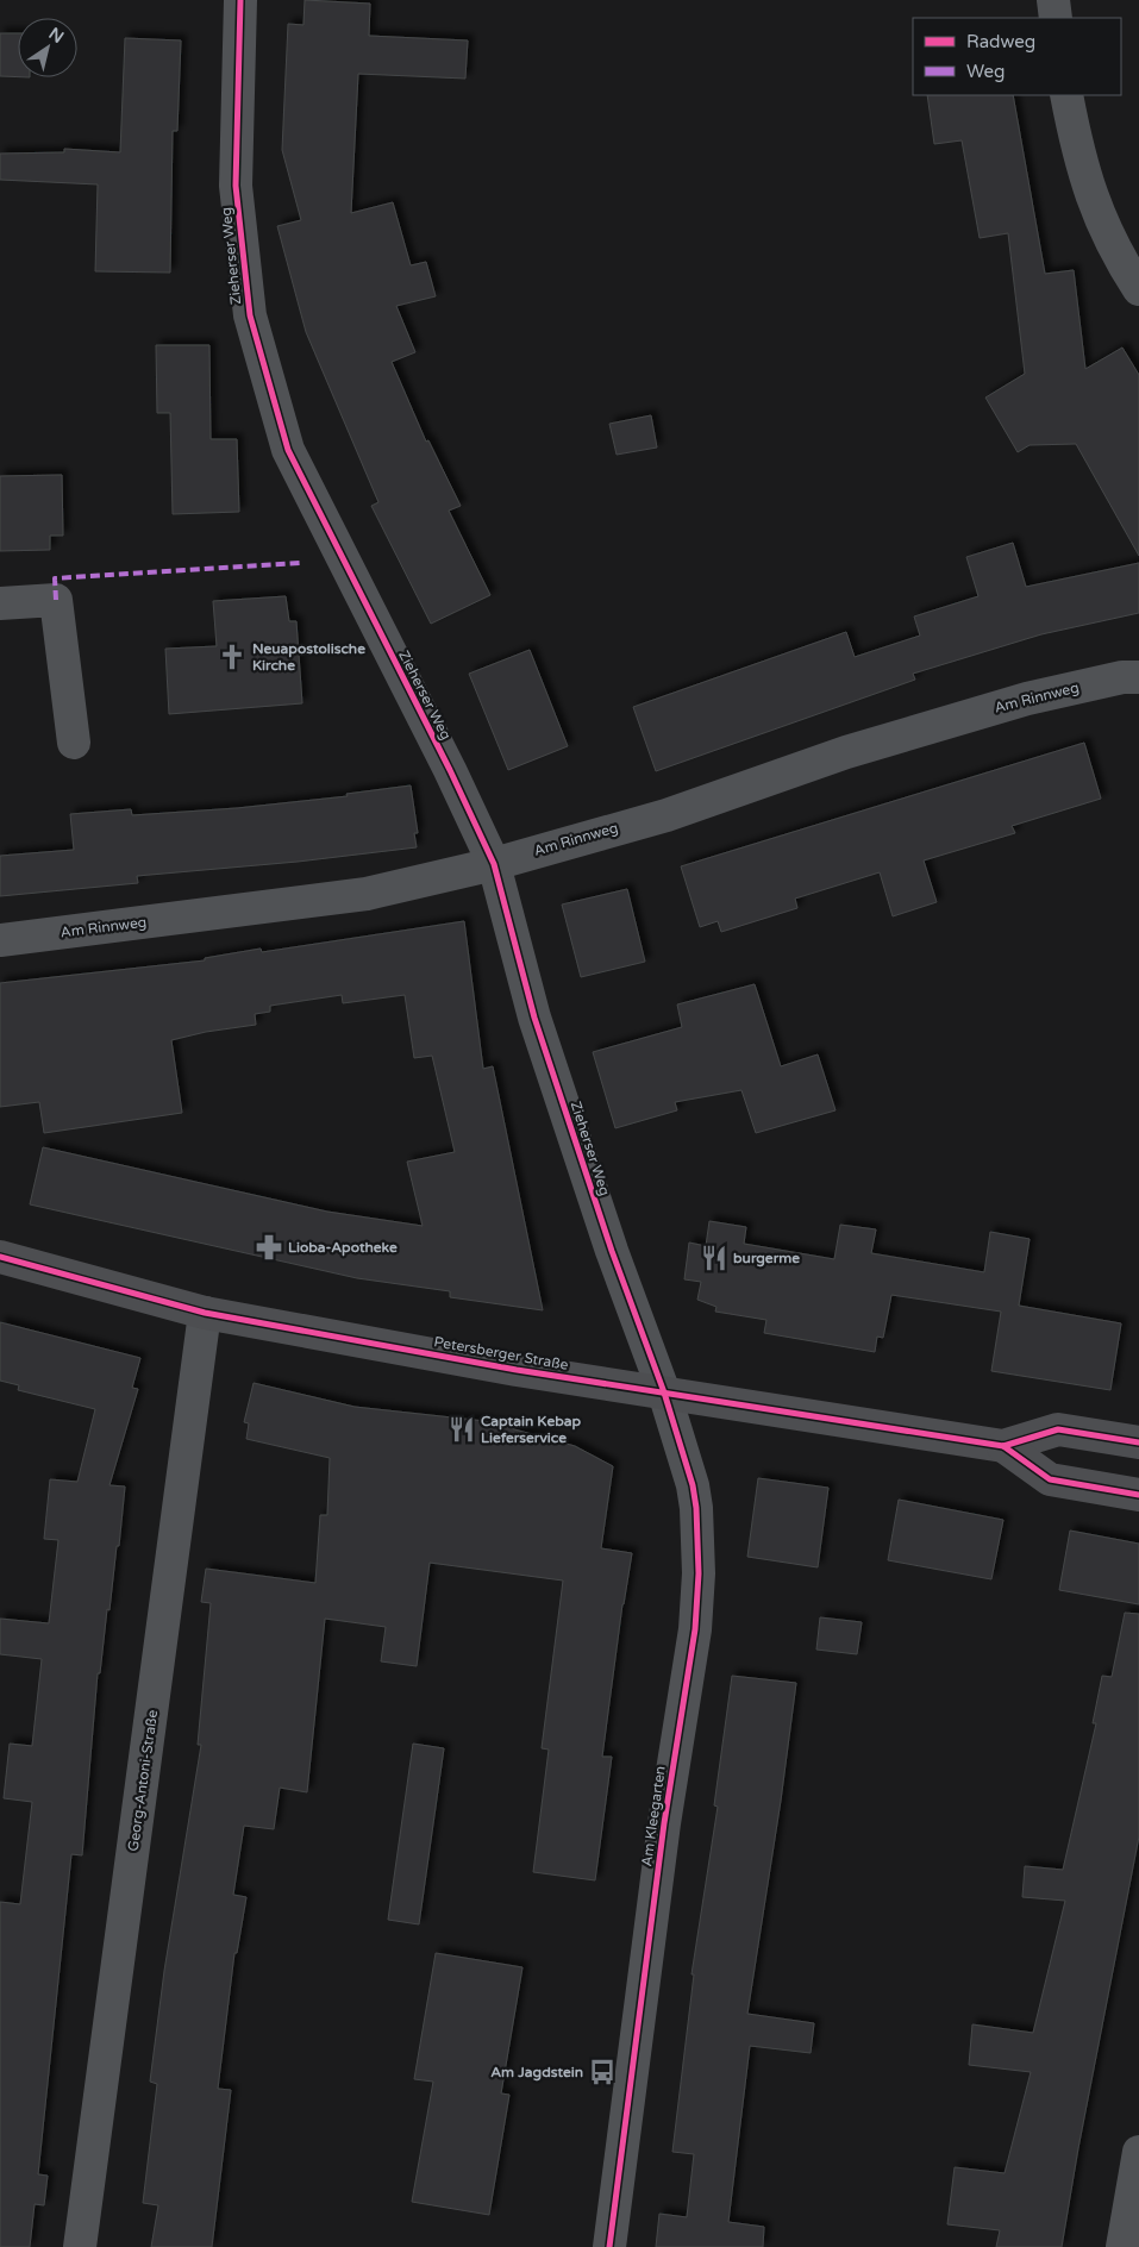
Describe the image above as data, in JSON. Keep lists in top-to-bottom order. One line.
{"streets":{"main road":["Petersberger Straße"],"street":["Zieherser Weg","Am Rinnweg","Georg-Antoni-Straße","Am Kleegarten"]},"crossings":[["Zieherser Weg","Am Rinnweg"],["Zieherser Weg","Petersberger Straße"],["Zieherser Weg","Am Kleegarten"],["Petersberger Straße","Georg-Antoni-Straße"],["Petersberger Straße","Am Kleegarten"]],"places":{"church":["Neuapostolische Kirche"],"pharmacy":["Lioba-Apotheke"],"restaurant":["burgerme","Captain Kebap Lieferservice"],"bus stop":["Am Jagdstein"]},"legend":["Radweg","Weg"],"north":"top right"}
